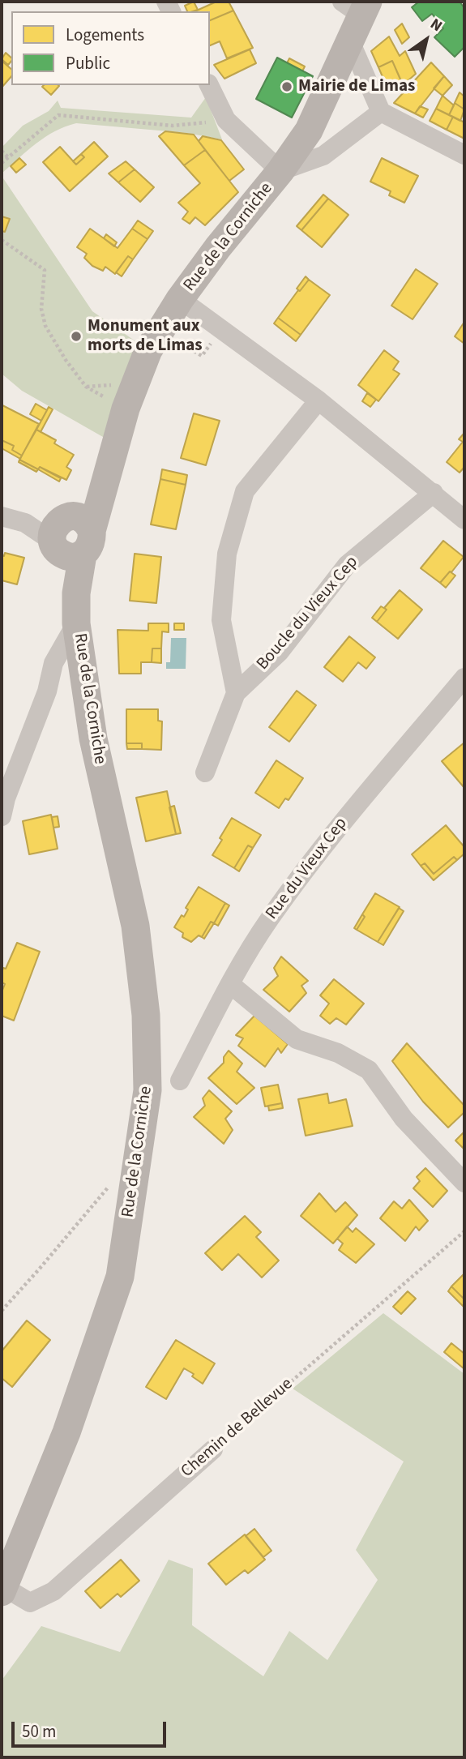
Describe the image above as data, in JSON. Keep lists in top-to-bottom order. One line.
{"streets":{"main road":["Rue de la Corniche"],"street":["Boucle du Vieux Cep","Rue du Vieux Cep","Chemin de Bellevue"]},"crossings":[["Rue de la Corniche","Chemin de Bellevue"]],"places":["Mairie de Limas","Monument aux morts de Limas"],"legend":["Logements","Public"],"scale_bar":"50 m","north":"top right"}
